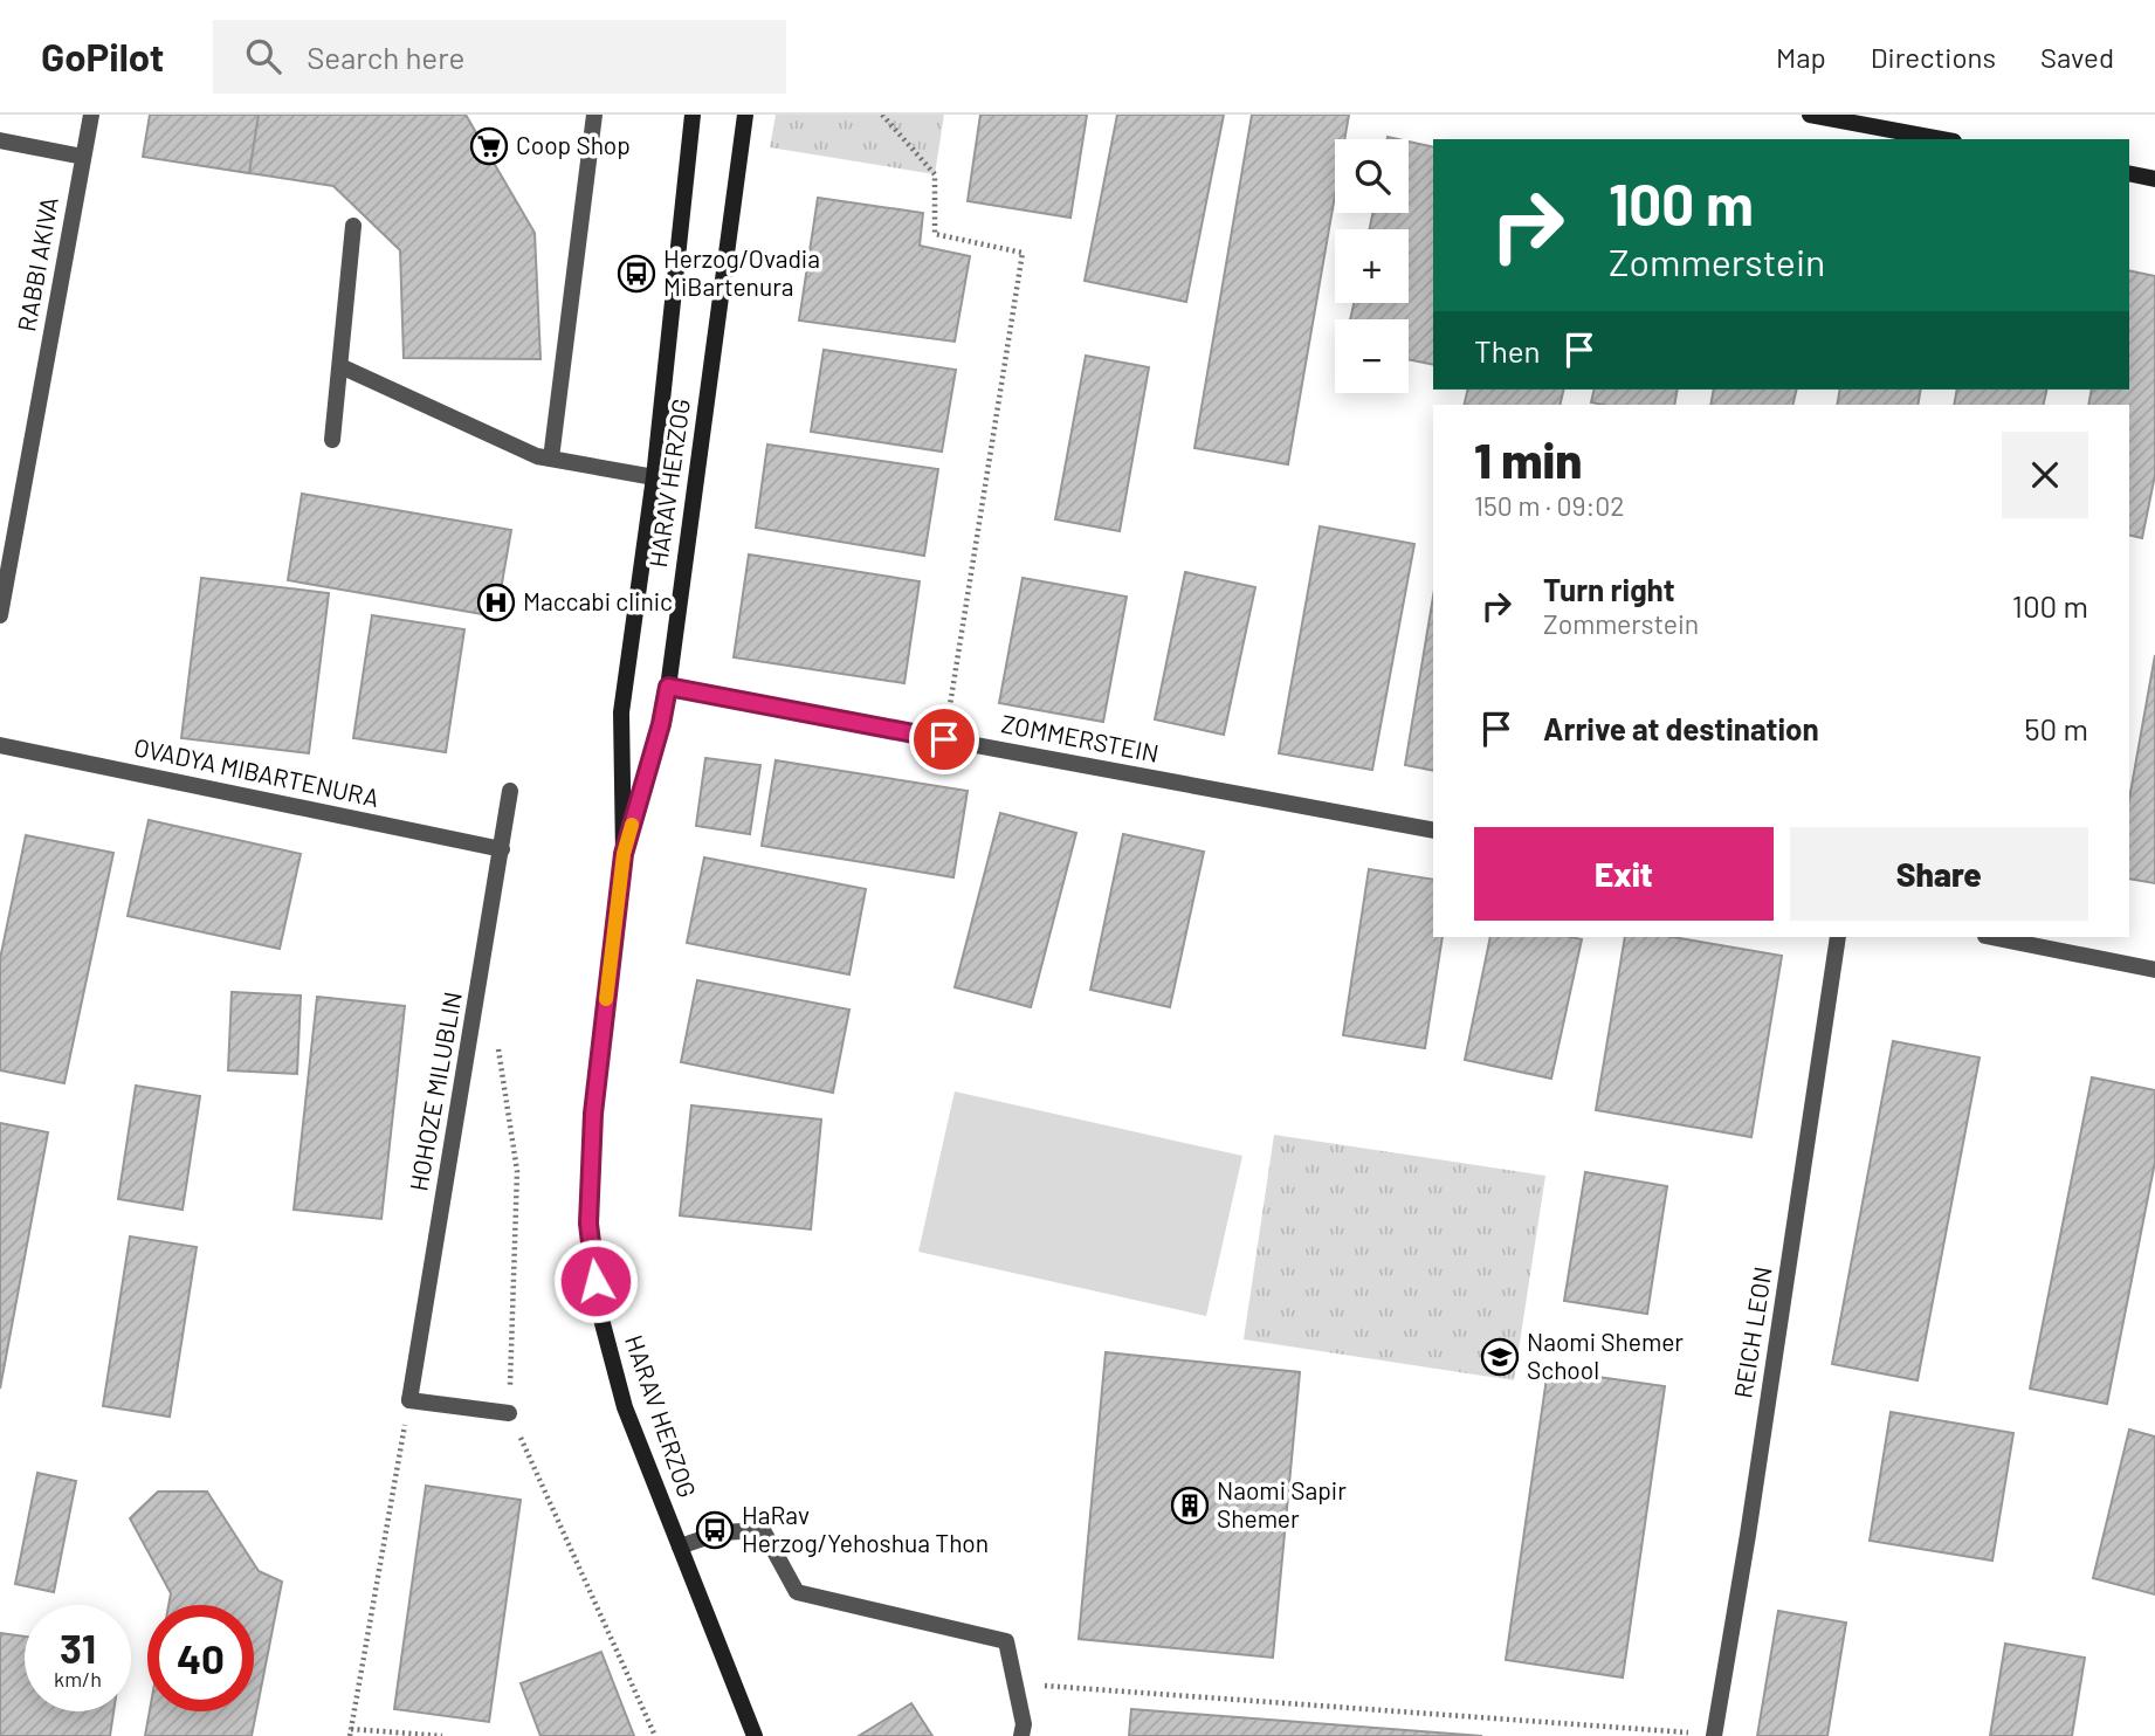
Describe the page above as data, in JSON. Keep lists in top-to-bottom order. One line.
{"streets":{"street":["RABBI AKIVA","HARAV HERZOG","ZOMMERSTEIN","OVADYA MIBARTENURA","HOHOZE MILUBLIN","REICH LEON"]},"crossings":[["HARAV HERZOG","ZOMMERSTEIN"],["OVADYA MIBARTENURA","HOHOZE MILUBLIN"]],"places":{"supermarket":["Coop Shop"],"bus stop":["Herzog/Ovadia MiBartenura","HaRav Herzog/Yehoshua Thon"],"hospital":["Maccabi clinic"],"school or university":["Naomi Shemer School"],"building":["Naomi Sapir Shemer"]},"page":{"header":"GoPilot","search":"Search here","nav":["Map","Directions","Saved"],"map_buttons":["+","−"],"turn":["100 m","Zommerstein"],"then":"Then","heading":["1 min","150 m · 09:02"],"list":[{"name":"Turn right","note":"Zommerstein","value":"100 m"},{"name":"Arrive at destination","value":"50 m"}],"buttons":["Exit","Share"],"speed":"31 km/h","limit":"40"}}
